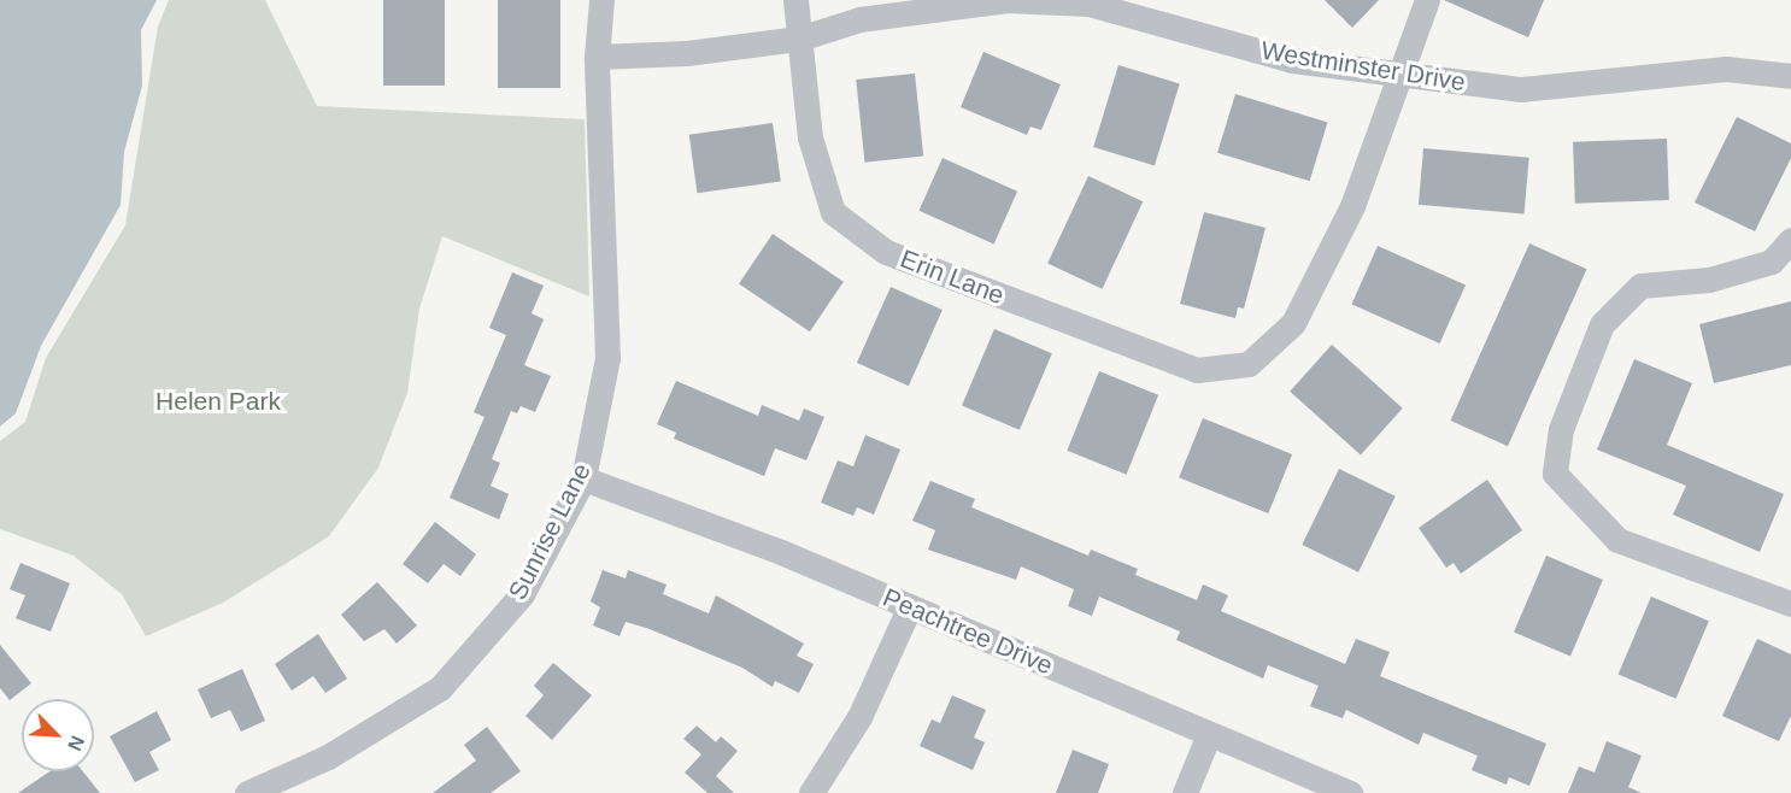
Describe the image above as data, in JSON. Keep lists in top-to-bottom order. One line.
{"streets":{"street":["Westminster Drive","Erin Lane","Sunrise Lane","Peachtree Drive"]},"crossings":[["Westminster Drive","Erin Lane"],["Westminster Drive","Sunrise Lane"],["Sunrise Lane","Peachtree Drive"]],"parks":["Helen Park"],"north":"bottom right"}
